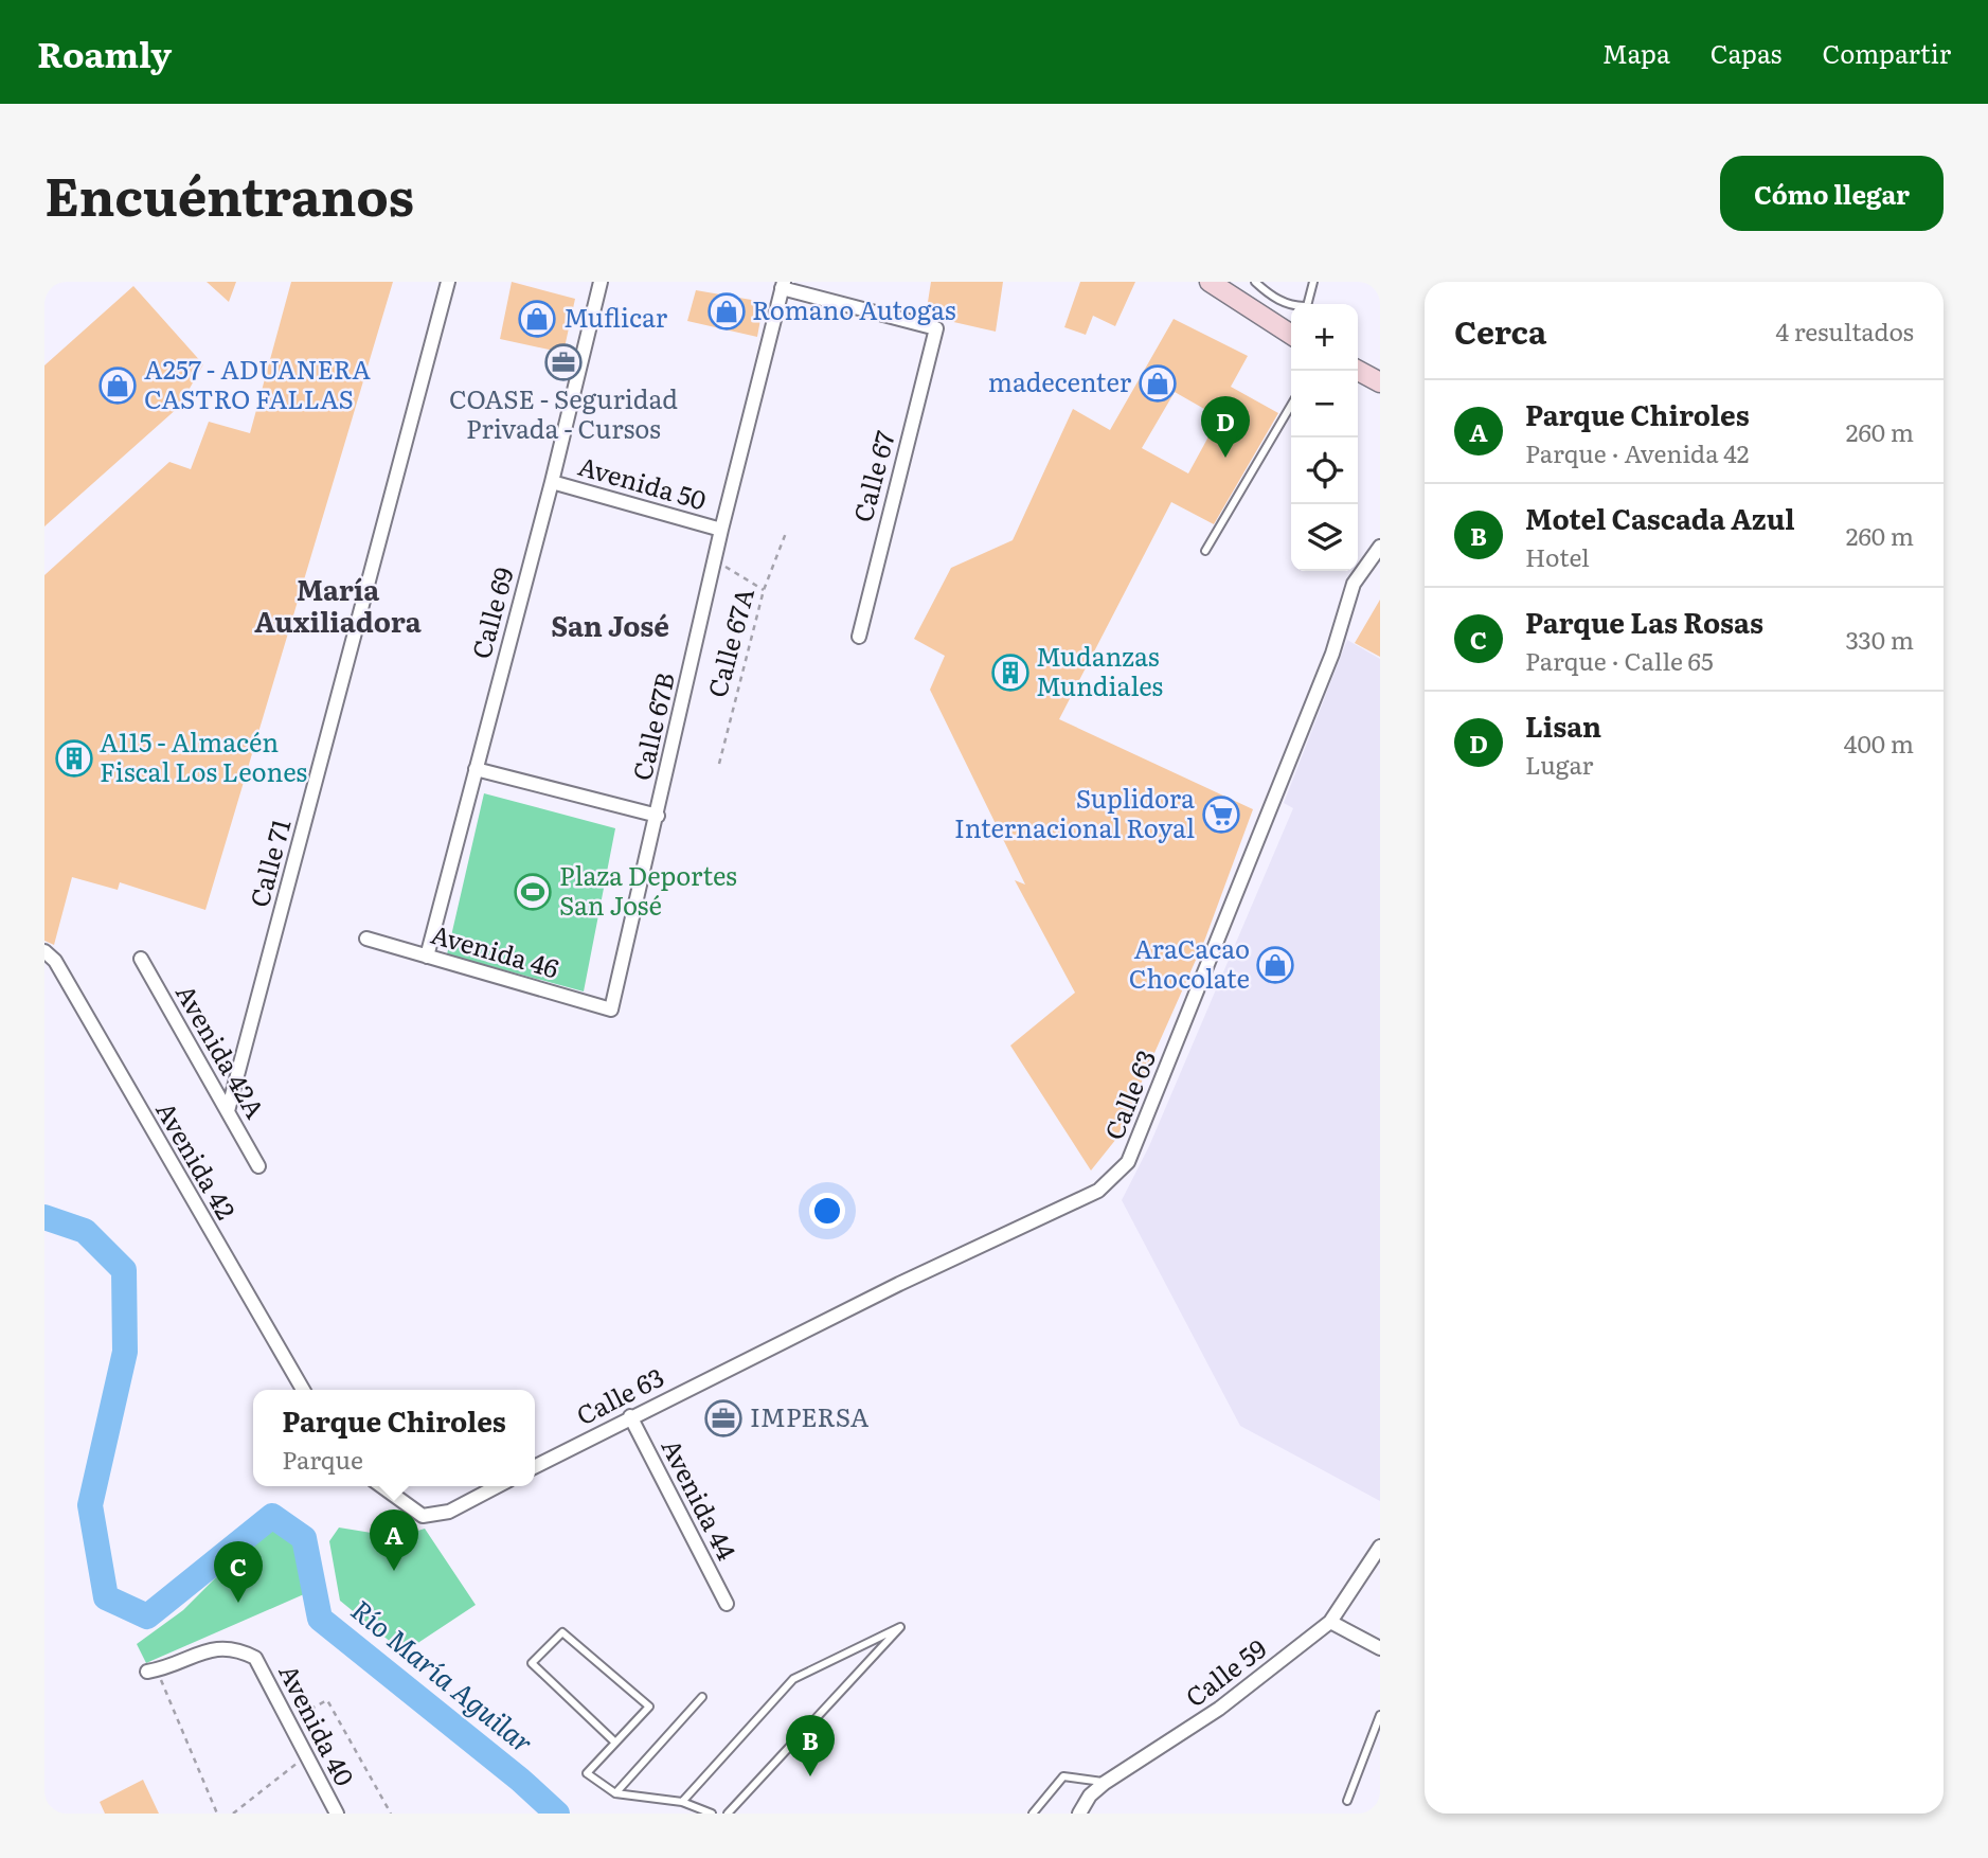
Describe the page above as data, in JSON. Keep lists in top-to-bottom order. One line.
{"streets":{"street":["Calle 67","Avenida 50","Calle 69","Calle 67B","Calle 71","Avenida 46","Avenida 42A","Calle 63","Avenida 42","Avenida 44","Calle 59","Avenida 40"],"path":["Calle 67A"]},"crossings":[["Calle 67","Calle 67B"],["Avenida 50","Calle 69"],["Avenida 50","Calle 67B"],["Calle 69","Avenida 46"],["Calle 67B","Avenida 46"],["Calle 71","Avenida 42A"],["Calle 63","Avenida 44"]],"districts":["María Auxiliadora","San José"],"water":["Río María Aguilar"],"places":{"shop":["Romano Autogas","Muflicar","madecenter","A257 - ADUANERA CASTRO FALLAS","AraCacao Chocolate"],"office":["COASE - Seguridad Privada - Cursos","IMPERSA"],"building":["Mudanzas Mundiales","A115 - Almacén Fiscal Los Leones"],"supermarket":["Suplidora Internacional Royal"],"sports":["Plaza Deportes San José"]},"page":{"header":"Roamly","nav":["Mapa","Capas","Compartir"],"title":"Encuéntranos","buttons":"Cómo llegar","heading":["Cerca","4 resultados"],"map_buttons":["+","−"],"list":[{"mark":"A","name":"Parque Chiroles","note":"Parque · Avenida 42","value":"260 m"},{"mark":"B","name":"Motel Cascada Azul","note":"Hotel","value":"260 m"},{"mark":"C","name":"Parque Las Rosas","note":"Parque · Calle 65","value":"330 m"},{"mark":"D","name":"Lisan","note":"Lugar","value":"400 m"}],"pins":["D","A","C","B"],"popup":["Parque Chiroles","Parque"]}}
